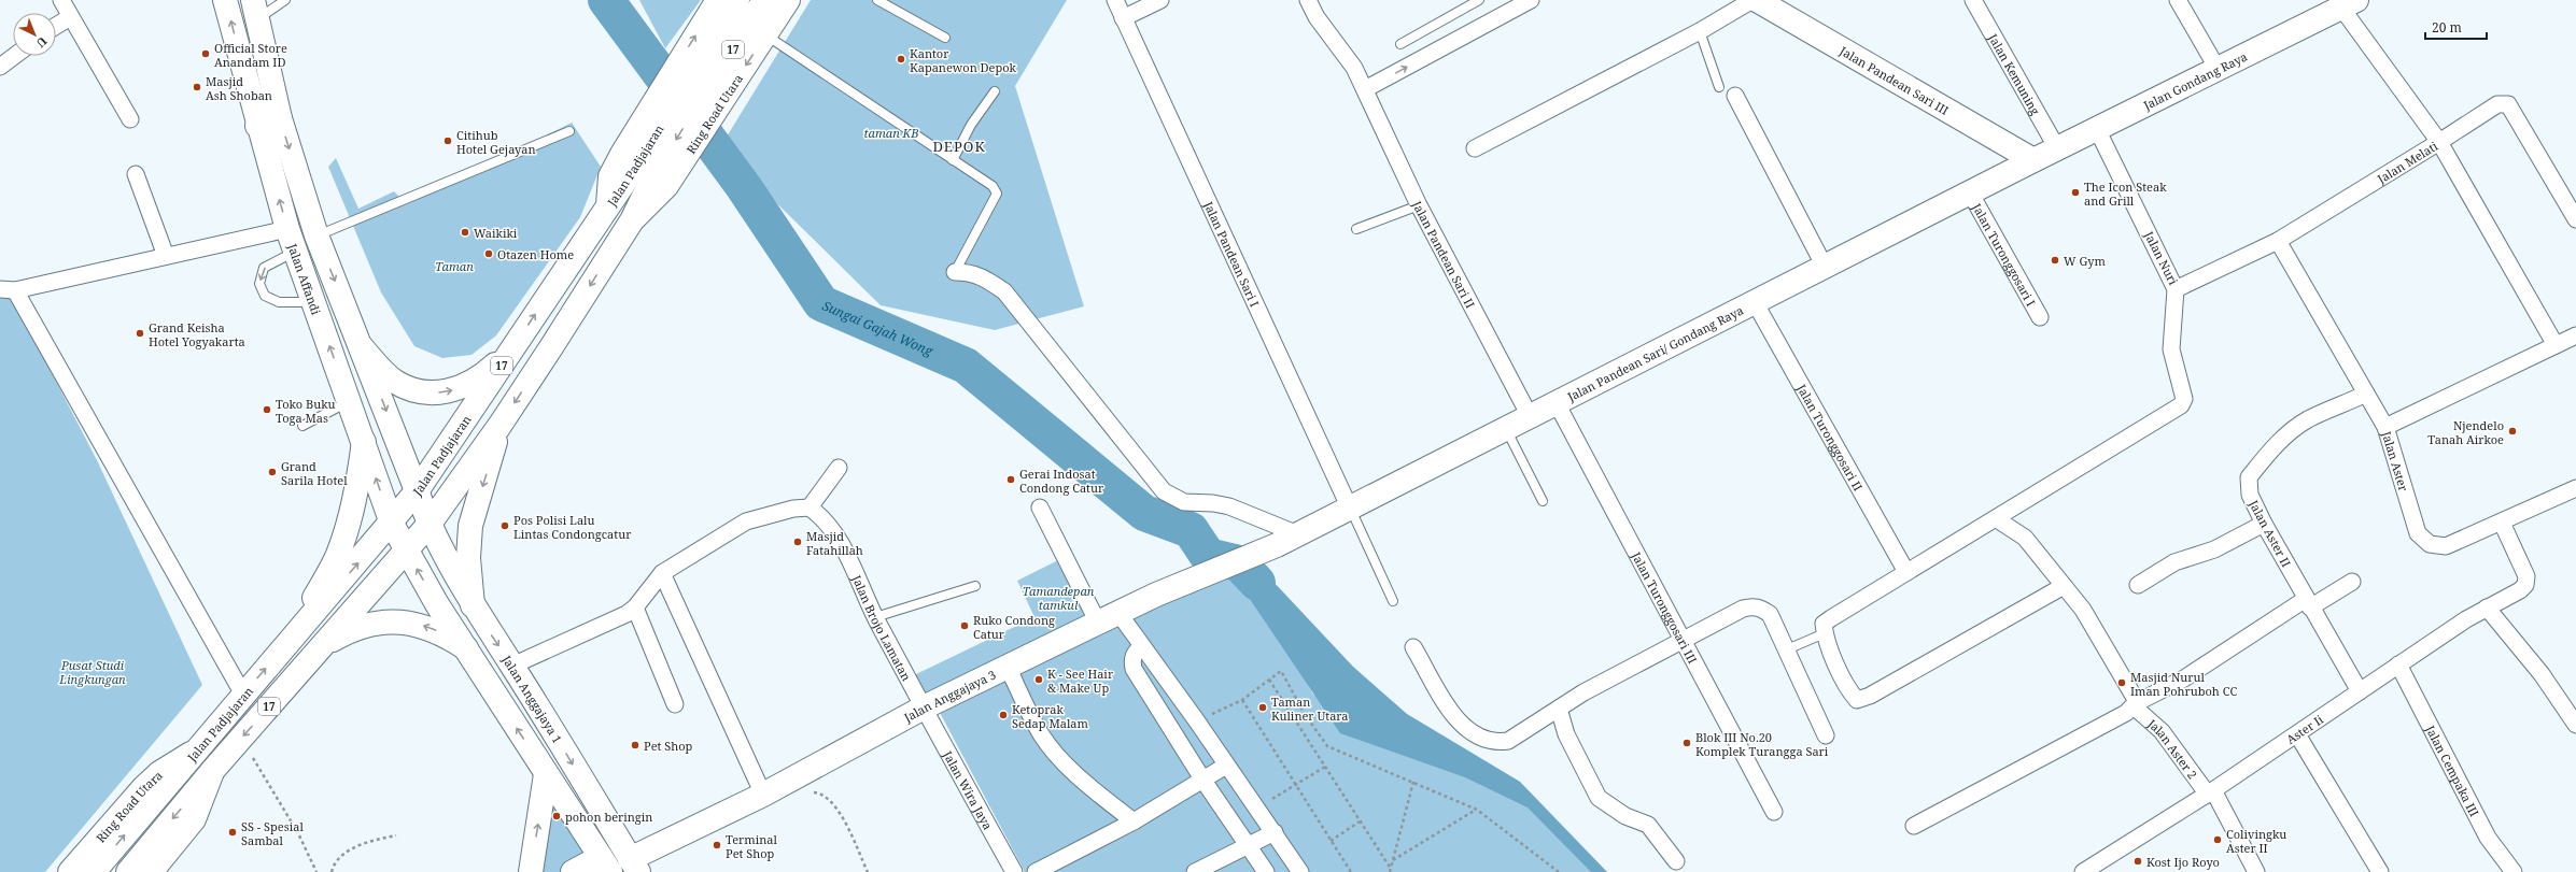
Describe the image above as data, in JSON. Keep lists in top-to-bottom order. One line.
{"streets":{"main road":["17","Jalan Pandean Sari III","Jalan Gondang Raya","Ring Road Utara","Jalan Padjajaran","Jalan Affandi","Jalan Pandean Sari/ Gondang Raya","Jalan Anggajaya 3","Jalan Anggajaya 1"],"street":["Jalan Kemuning","Jalan Melati","Jalan Pandean Sari I","Jalan Pandean Sari II","Jalan Turonggosari I","Jalan Nuri","Jalan Turonggosari II","Jalan Aster","Jalan Aster II","Jalan Turonggosari III","Jalan Brojo Lamatan","Aster Ii","Jalan Aster 2","Jalan Cempaka III","Jalan Wira Jaya"]},"crossings":[["Jalan Kemuning","Jalan Gondang Raya"],["Jalan Pandean Sari III","Jalan Gondang Raya"],["Jalan Pandean Sari III","Jalan Pandean Sari/ Gondang Raya"],["Jalan Gondang Raya","Jalan Melati"],["Jalan Gondang Raya","Jalan Nuri"],["Jalan Gondang Raya","Jalan Pandean Sari/ Gondang Raya"],["Ring Road Utara","Jalan Padjajaran"],["Jalan Melati","Jalan Nuri"],["Jalan Melati","Jalan Aster"],["Jalan Padjajaran","Jalan Affandi"],["Jalan Padjajaran","Jalan Anggajaya 1"],["Jalan Pandean Sari I","Jalan Pandean Sari/ Gondang Raya"],["Jalan Pandean Sari II","Jalan Pandean Sari/ Gondang Raya"],["Jalan Turonggosari I","Jalan Pandean Sari/ Gondang Raya"],["Jalan Nuri","Jalan Aster"],["Jalan Pandean Sari/ Gondang Raya","Jalan Turonggosari II"],["Jalan Pandean Sari/ Gondang Raya","Jalan Turonggosari III"],["Jalan Pandean Sari/ Gondang Raya","Jalan Anggajaya 3"],["Jalan Aster","Jalan Aster II"],["Jalan Aster","Aster Ii"],["Jalan Aster II","Aster Ii"],["Jalan Brojo Lamatan","Jalan Anggajaya 3"],["Jalan Brojo Lamatan","Jalan Wira Jaya"],["Jalan Anggajaya 3","Jalan Anggajaya 1"],["Jalan Anggajaya 3","Jalan Wira Jaya"],["Aster Ii","Jalan Aster 2"],["Aster Ii","Jalan Cempaka III"]],"districts":["DEPOK"],"water":["Sungai Gajah Wong"],"parks":["taman KB","Taman","Tamandepan tamkul","Pusat Studi Lingkungan"],"places":["Official Store Anandam ID","Kantor Kapanewon Depok","Masjid Ash Shoban","Citihub Hotel Gejayan","The Icon Steak and Grill","Waikiki","Otazen Home","W Gym","Grand Keisha Hotel Yogyakarta","Toko Buku Toga Mas","Njendelo Tanah Airkoe","Grand Sarila Hotel","Gerai Indosat Condong Catur","Pos Polisi Lalu Lintas Condongcatur","Masjid Fatahillah","Ruko Condong Catur","K - See Hair & Make Up","Masjid Nurul Iman Pohruboh CC","Taman Kuliner Utara","Ketoprak Sedap Malam","Blok III No.20 Komplek Turangga Sari","Pet Shop","pohon beringin","SS - Spesial Sambal","Colivingku Aster II","Terminal Pet Shop","Kost Ijo Royo"],"scale_bar":"20 m","north":"bottom right"}
